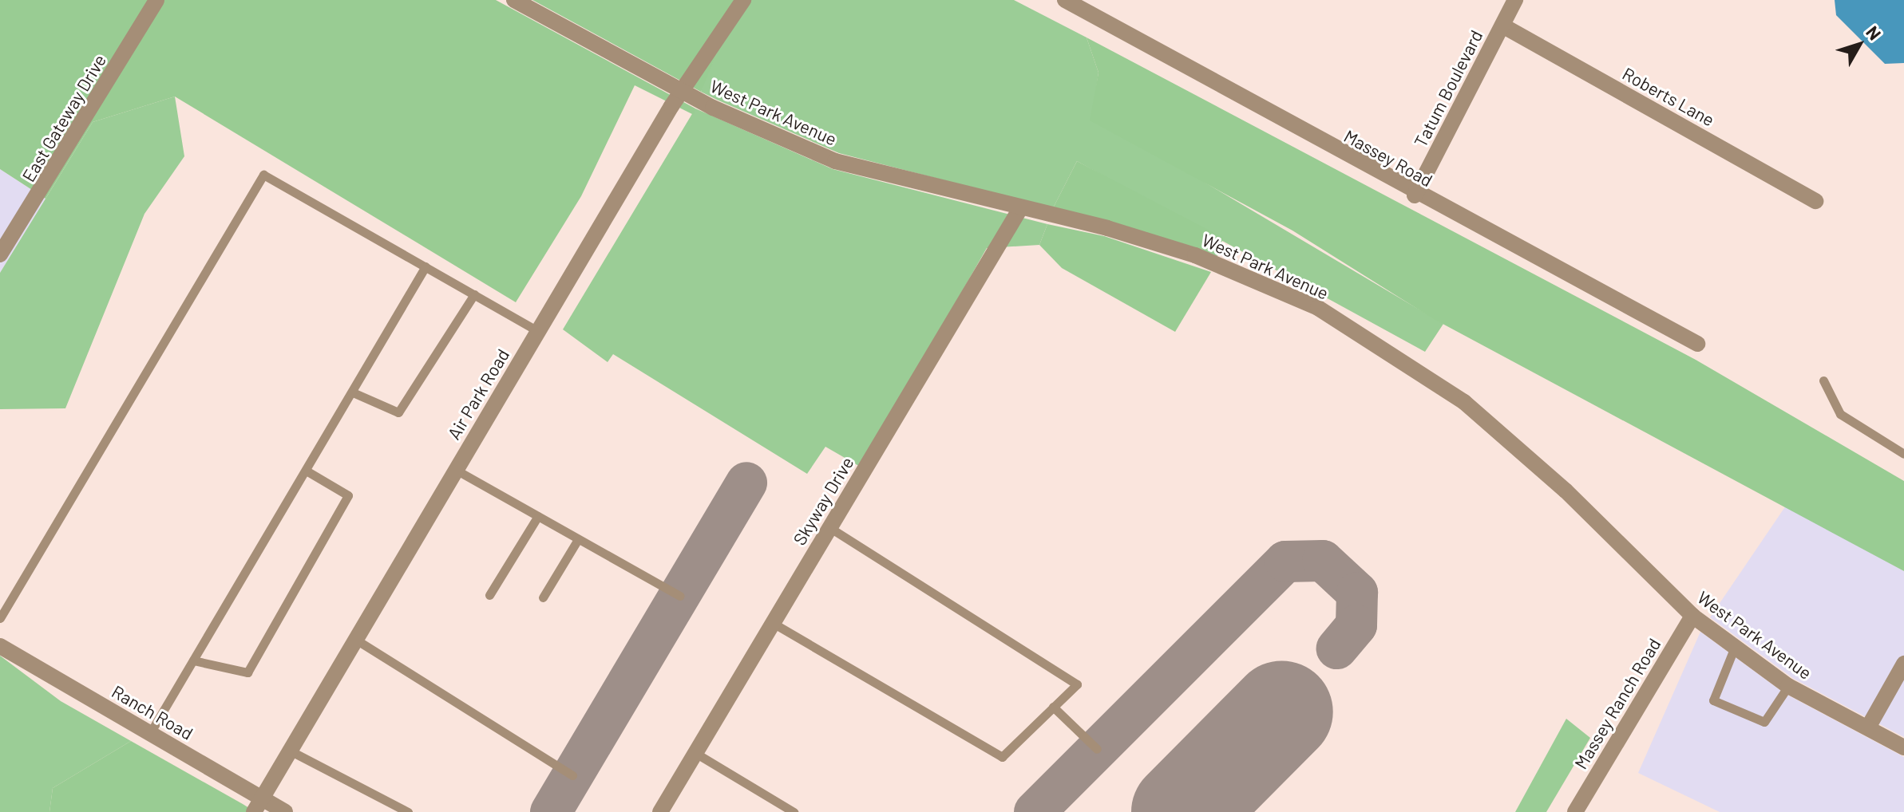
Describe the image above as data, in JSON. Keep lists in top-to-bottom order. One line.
{"streets":{"street":["Tatum Boulevard","Roberts Lane","West Park Avenue","East Gateway Drive","Massey Road","Air Park Road","Skyway Drive","Massey Ranch Road","Ranch Road"]},"crossings":[["Tatum Boulevard","Roberts Lane"],["Tatum Boulevard","Massey Road"],["West Park Avenue","Air Park Road"],["West Park Avenue","Skyway Drive"],["West Park Avenue","Massey Ranch Road"],["Air Park Road","Ranch Road"]],"north":"top right"}
